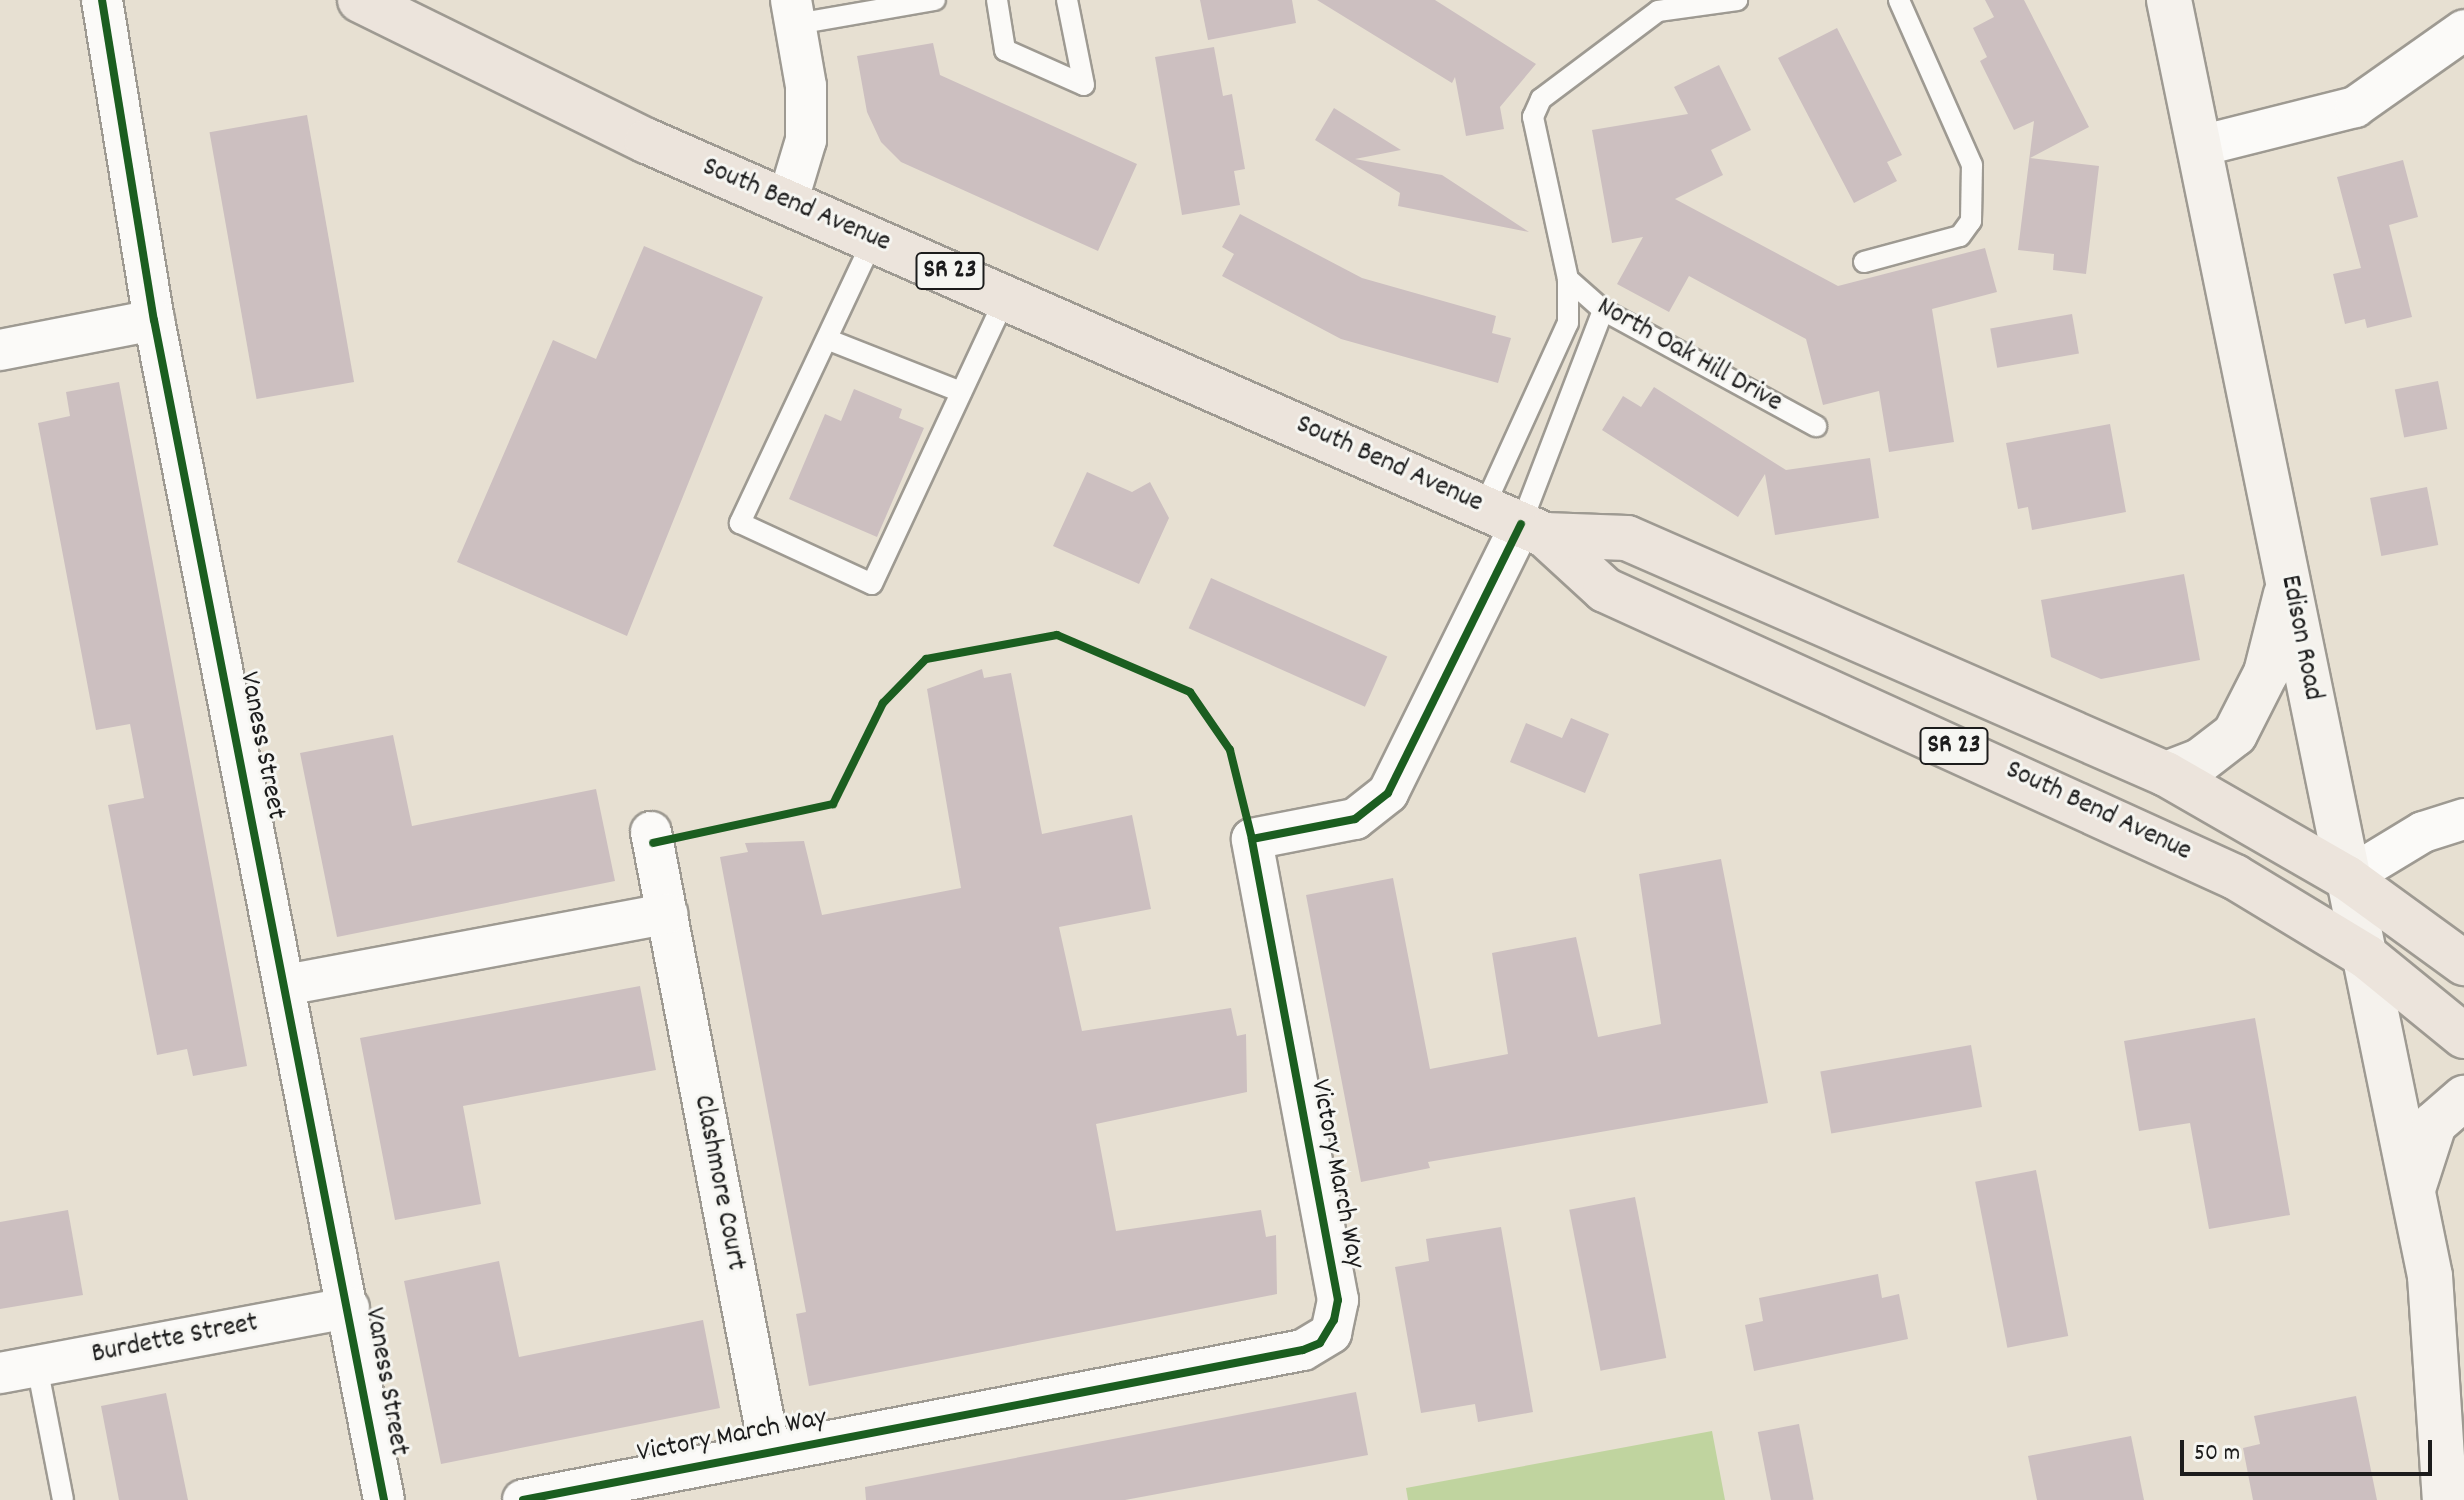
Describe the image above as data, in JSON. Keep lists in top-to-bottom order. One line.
{"streets":{"main road":["South Bend Avenue","SR 23","Edison Road"],"street":["Vaness Street","Victory March Way","Clashmore Court","Burdette Street"],"lane":["North Oak Hill Drive"]},"crossings":[["South Bend Avenue","Edison Road"],["South Bend Avenue","Victory March Way"],["Vaness Street","Burdette Street"],["Victory March Way","Clashmore Court"]],"scale_bar":"50 m"}
